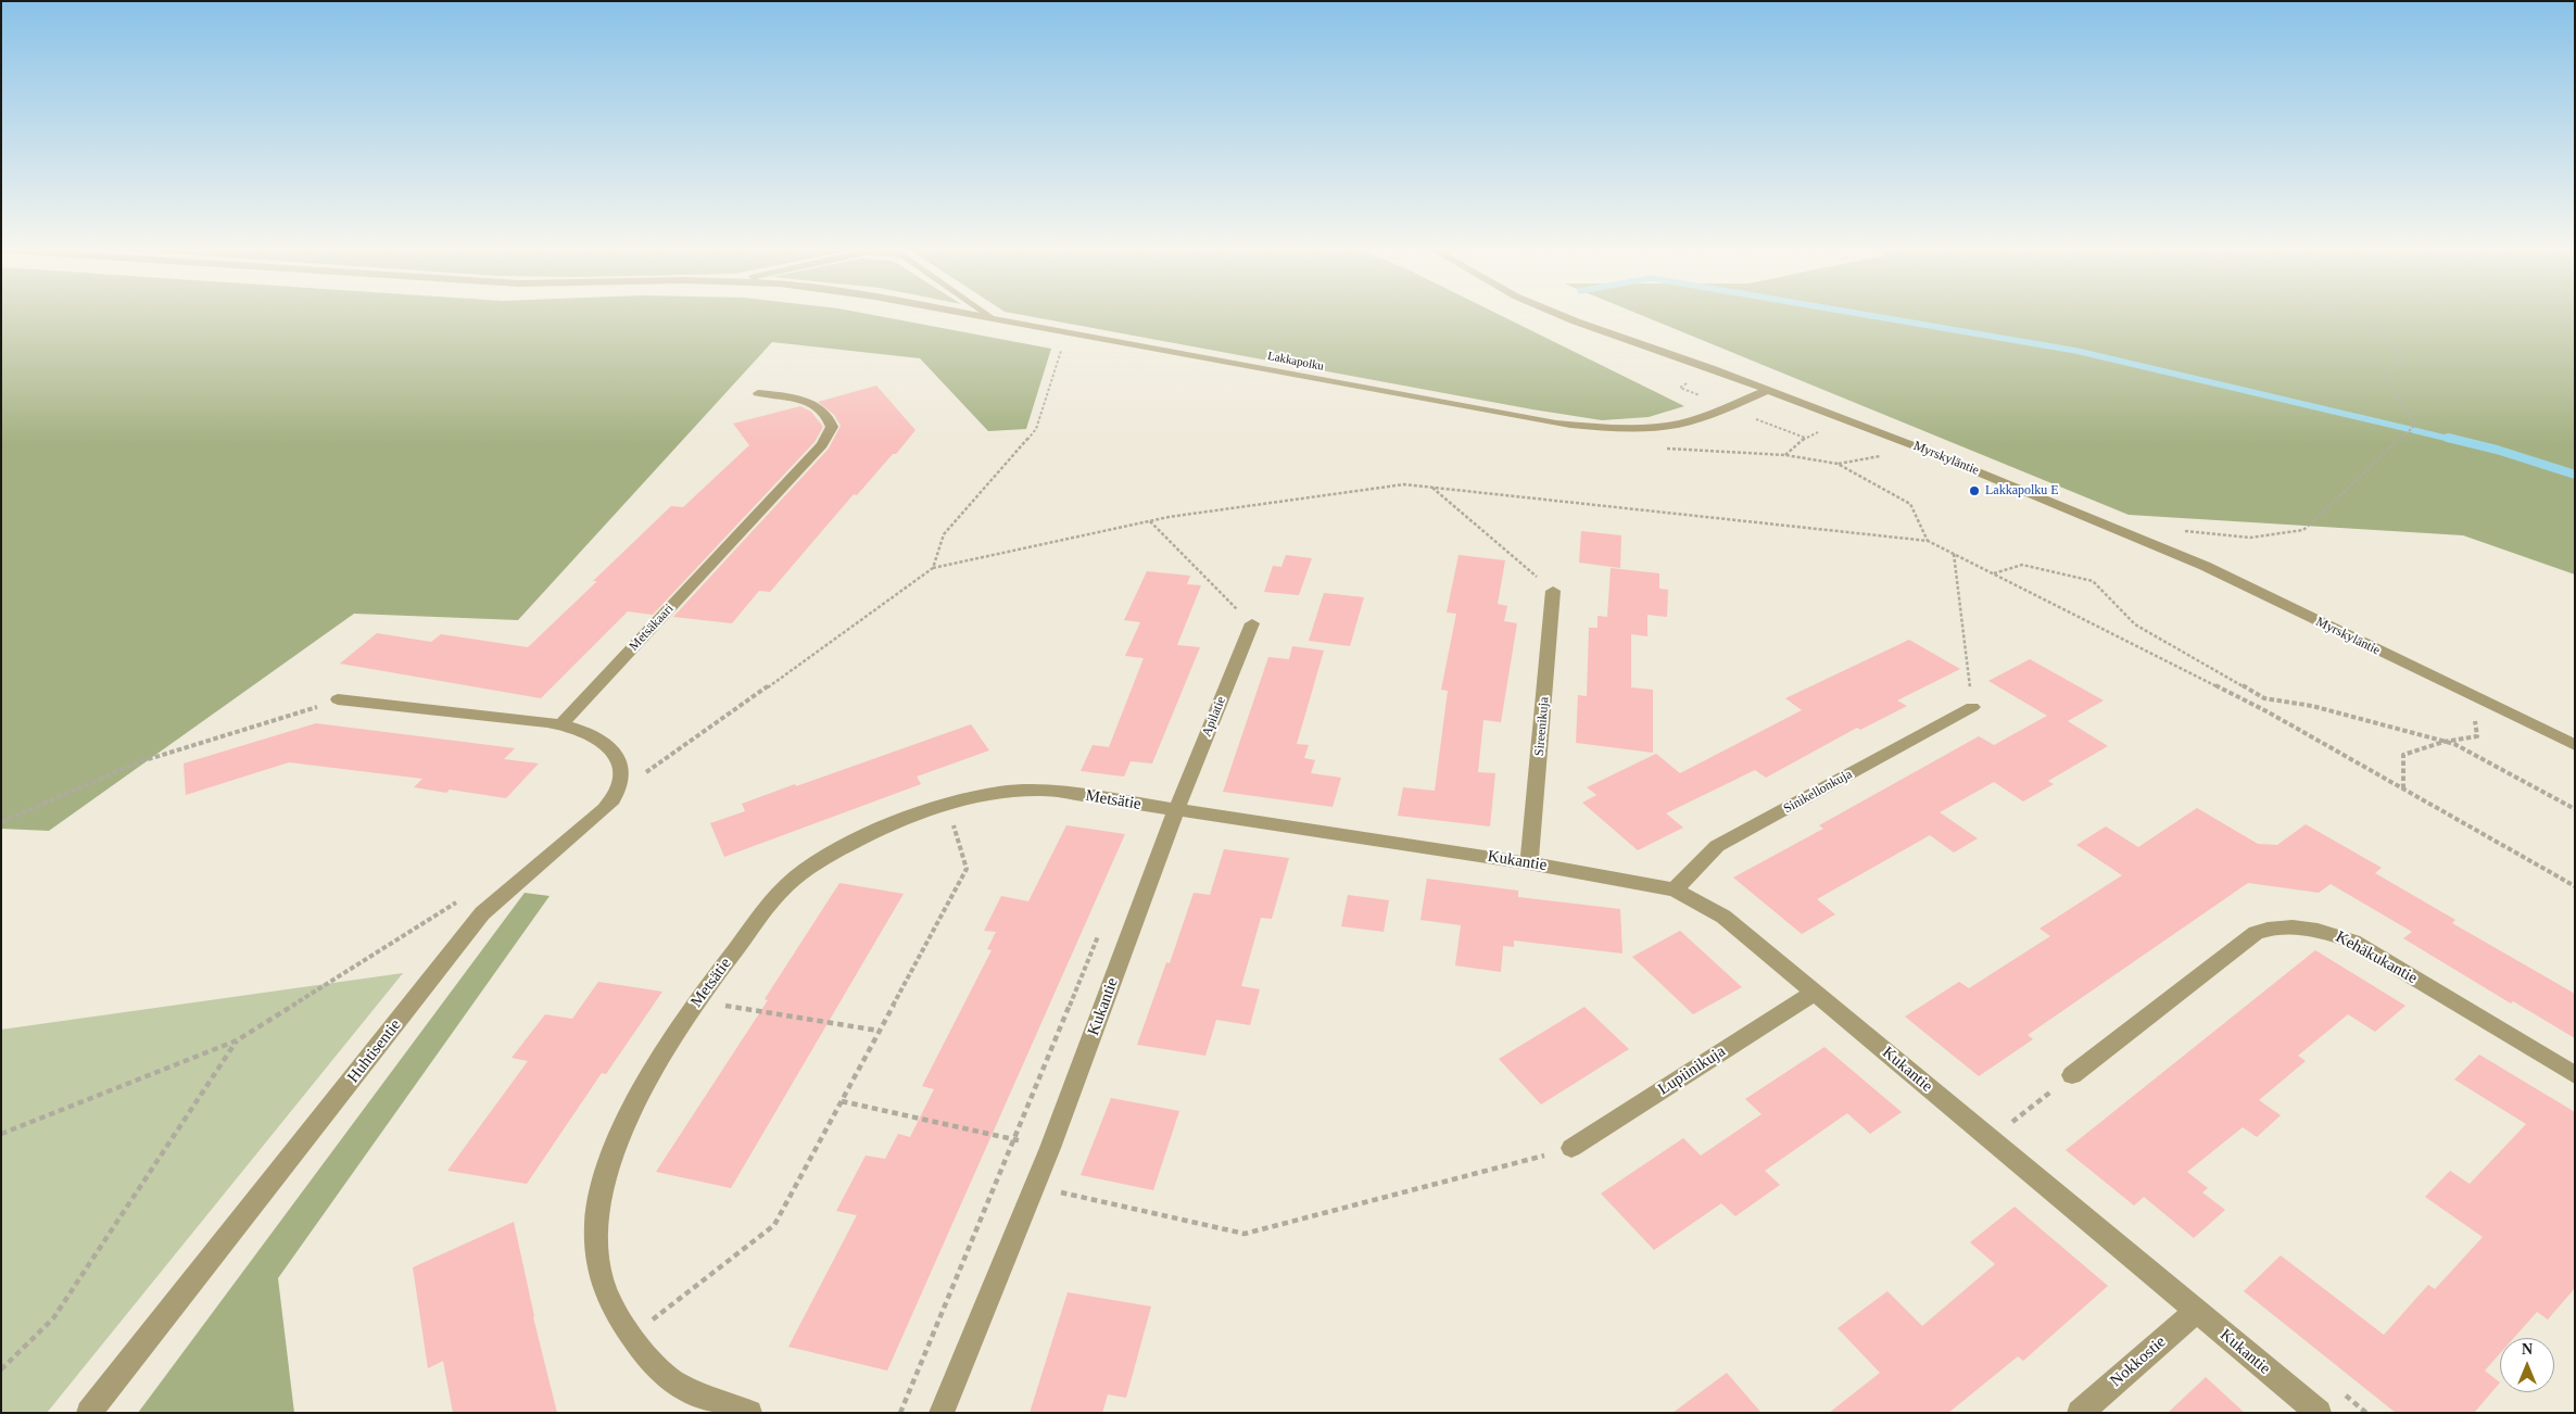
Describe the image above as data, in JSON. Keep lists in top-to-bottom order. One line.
{"streets":{"street":["Lakkapolku","Myrskyläntie","Metsäkaari","Apilatie","Sireenikuja","Sinikellonkuja","Metsätie","Kukantie","Kehäkukantie","Huhtisentie","Lupiinikuja","Nokkostie"]},"crossings":[["Lakkapolku","Myrskyläntie"],["Apilatie","Metsätie"],["Apilatie","Kukantie"],["Sireenikuja","Kukantie"],["Sinikellonkuja","Kukantie"],["Metsätie","Kukantie"],["Kukantie","Lupiinikuja"],["Kukantie","Nokkostie"]],"places":["Lakkapolku E"],"north":"top"}
